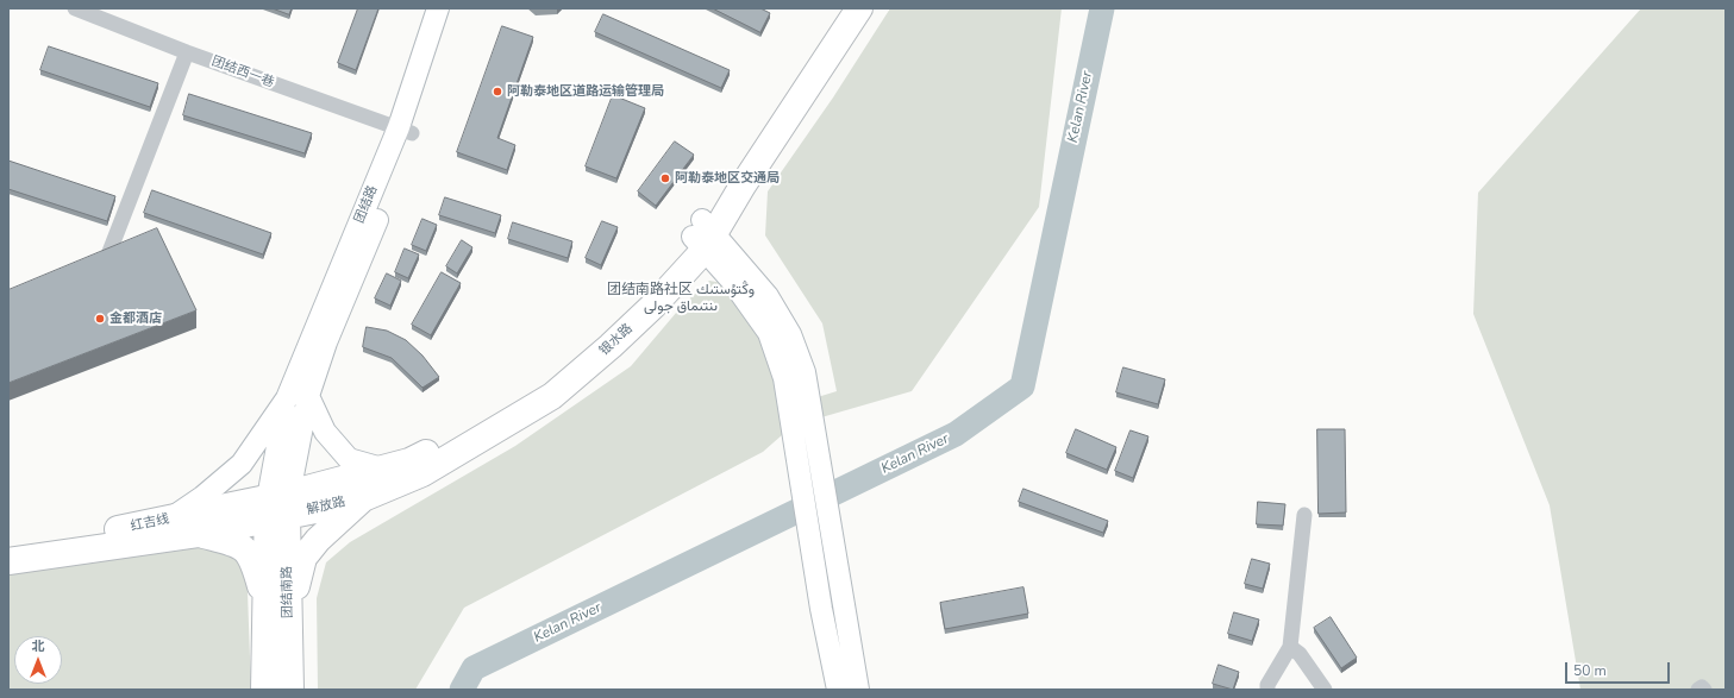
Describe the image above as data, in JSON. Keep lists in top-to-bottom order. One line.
{"streets":{"highway":["银水路","解放路","红吉线","团结南路"],"main road":["团结路"],"street":["团结西一巷"]},"crossings":[["团结西一巷","团结路"],["团结路","银水路"],["团结路","解放路"],["团结路","红吉线"],["团结路","团结南路"],["银水路","解放路"],["银水路","红吉线"],["银水路","团结南路"],["解放路","红吉线"],["解放路","团结南路"],["红吉线","团结南路"]],"districts":["团结南路社区 وڭتۇستىك ىنتىماق جولى"],"water":["Kelan River"],"places":["阿勒泰地区道路运输管理局","阿勒泰地区交通局","金都酒店"],"scale_bar":"50 m","north":"top"}
